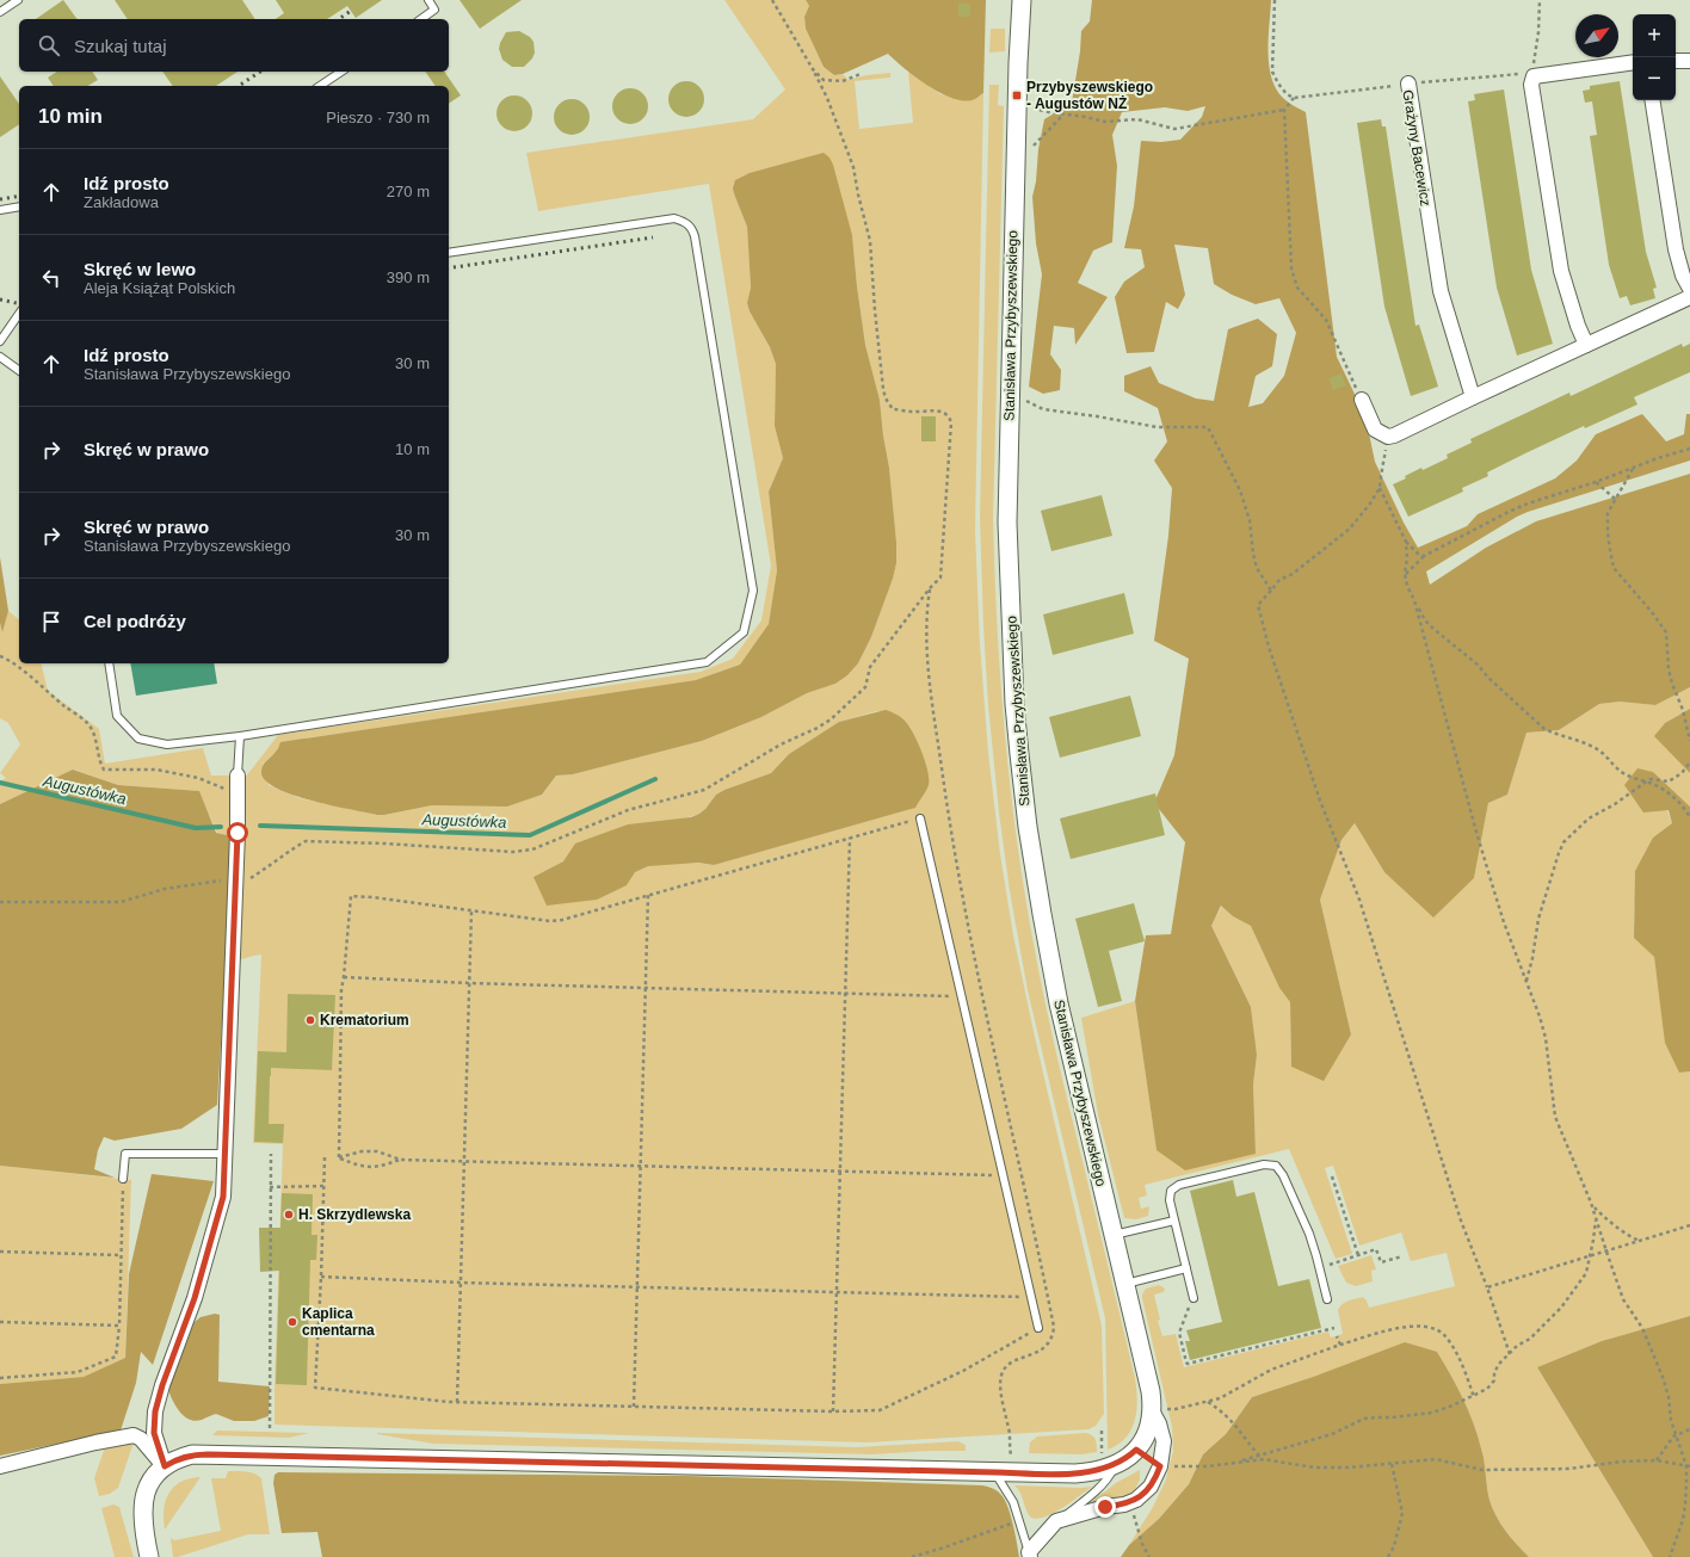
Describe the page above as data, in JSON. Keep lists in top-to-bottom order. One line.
{"streets":{"street":["Grażyny Bacewicz","Stanisława Przybyszewskiego"]},"water":["Augustówka"],"places":{"transit":["Przybyszewskiego - Augustów NŻ"],"other":["Krematorium","H. Skrzydlewska","Kaplica cmentarna"]},"north":"top right","page":{"map_buttons":["+","−"],"search":"Szukaj tutaj","heading":["10 min","Pieszo · 730 m"],"list":[["Idź prosto","Zakładowa","270 m"],["Skręć w lewo","Aleja Książąt Polskich","390 m"],["Idź prosto","Stanisława Przybyszewskiego","30 m"],["Skręć w prawo","10 m"],["Skręć w prawo","Stanisława Przybyszewskiego","30 m"],"Cel podróży"]}}
